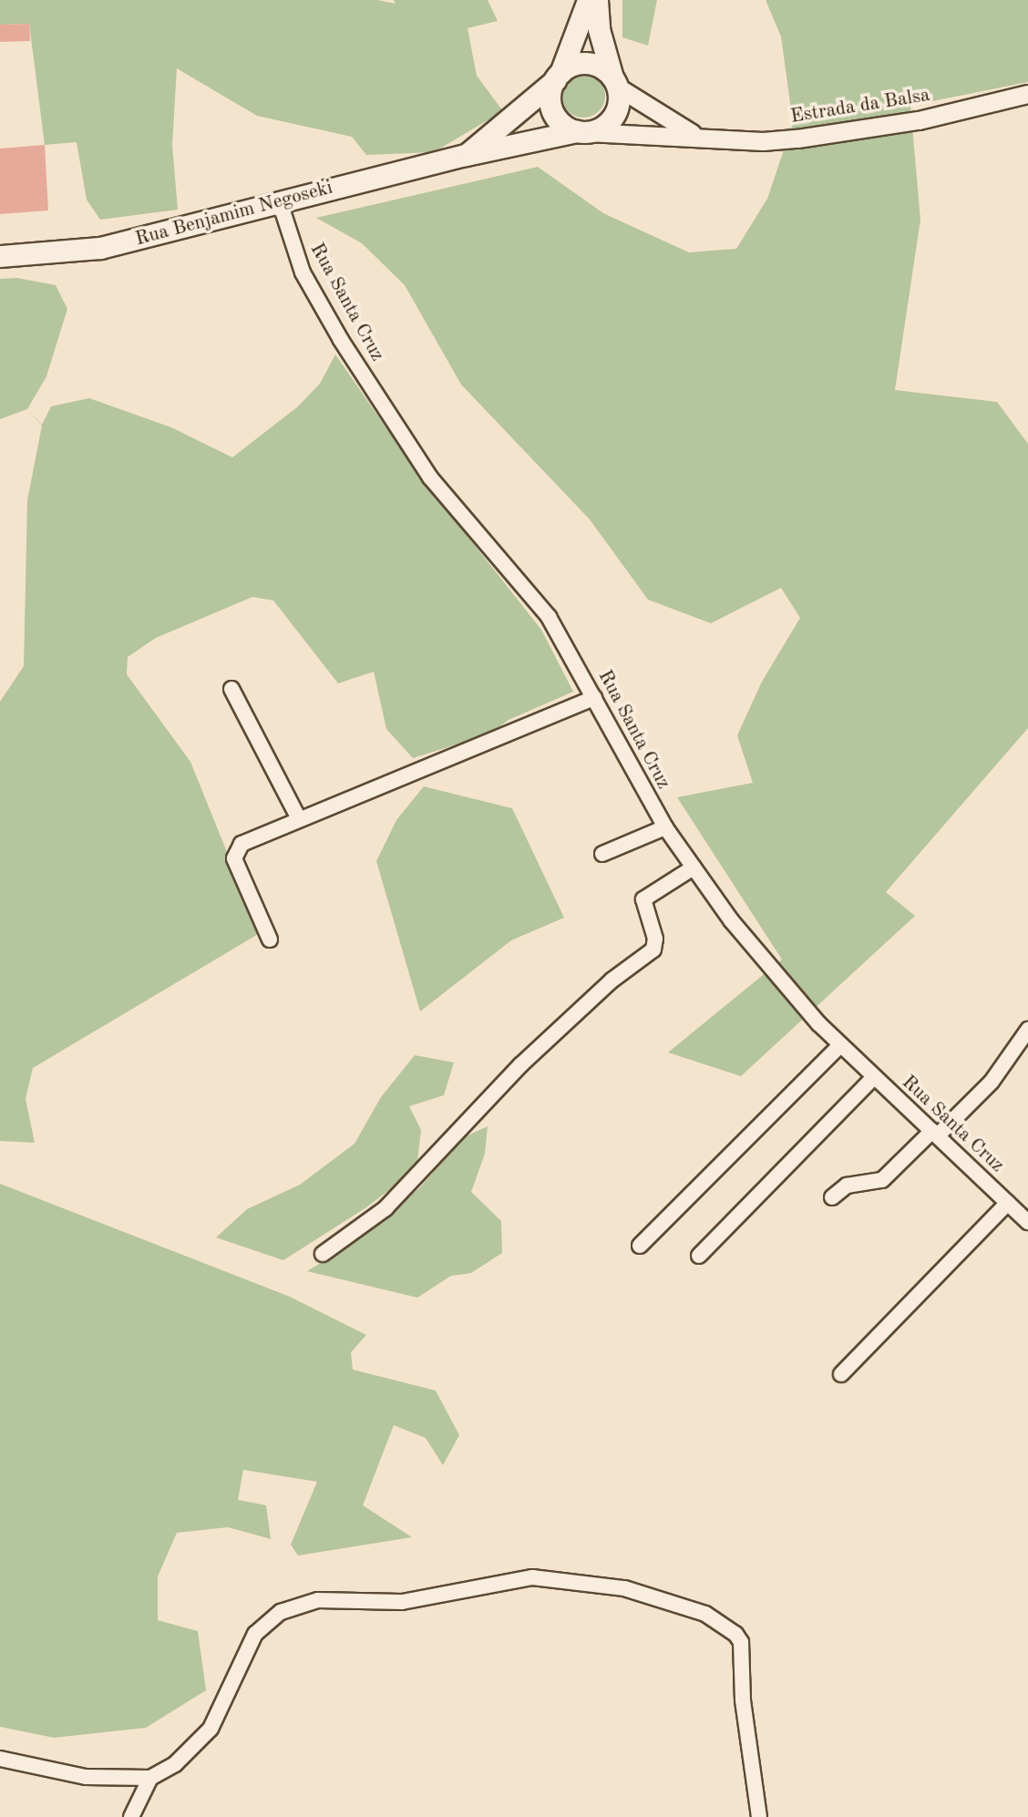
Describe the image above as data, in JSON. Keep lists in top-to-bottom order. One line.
{"streets":{"main road":["Rua Benjamim Negoseki"],"street":["Estrada da Balsa","Rua Santa Cruz"]},"crossings":[["Estrada da Balsa","Rua Benjamim Negoseki"],["Rua Benjamim Negoseki","Rua Santa Cruz"]]}
